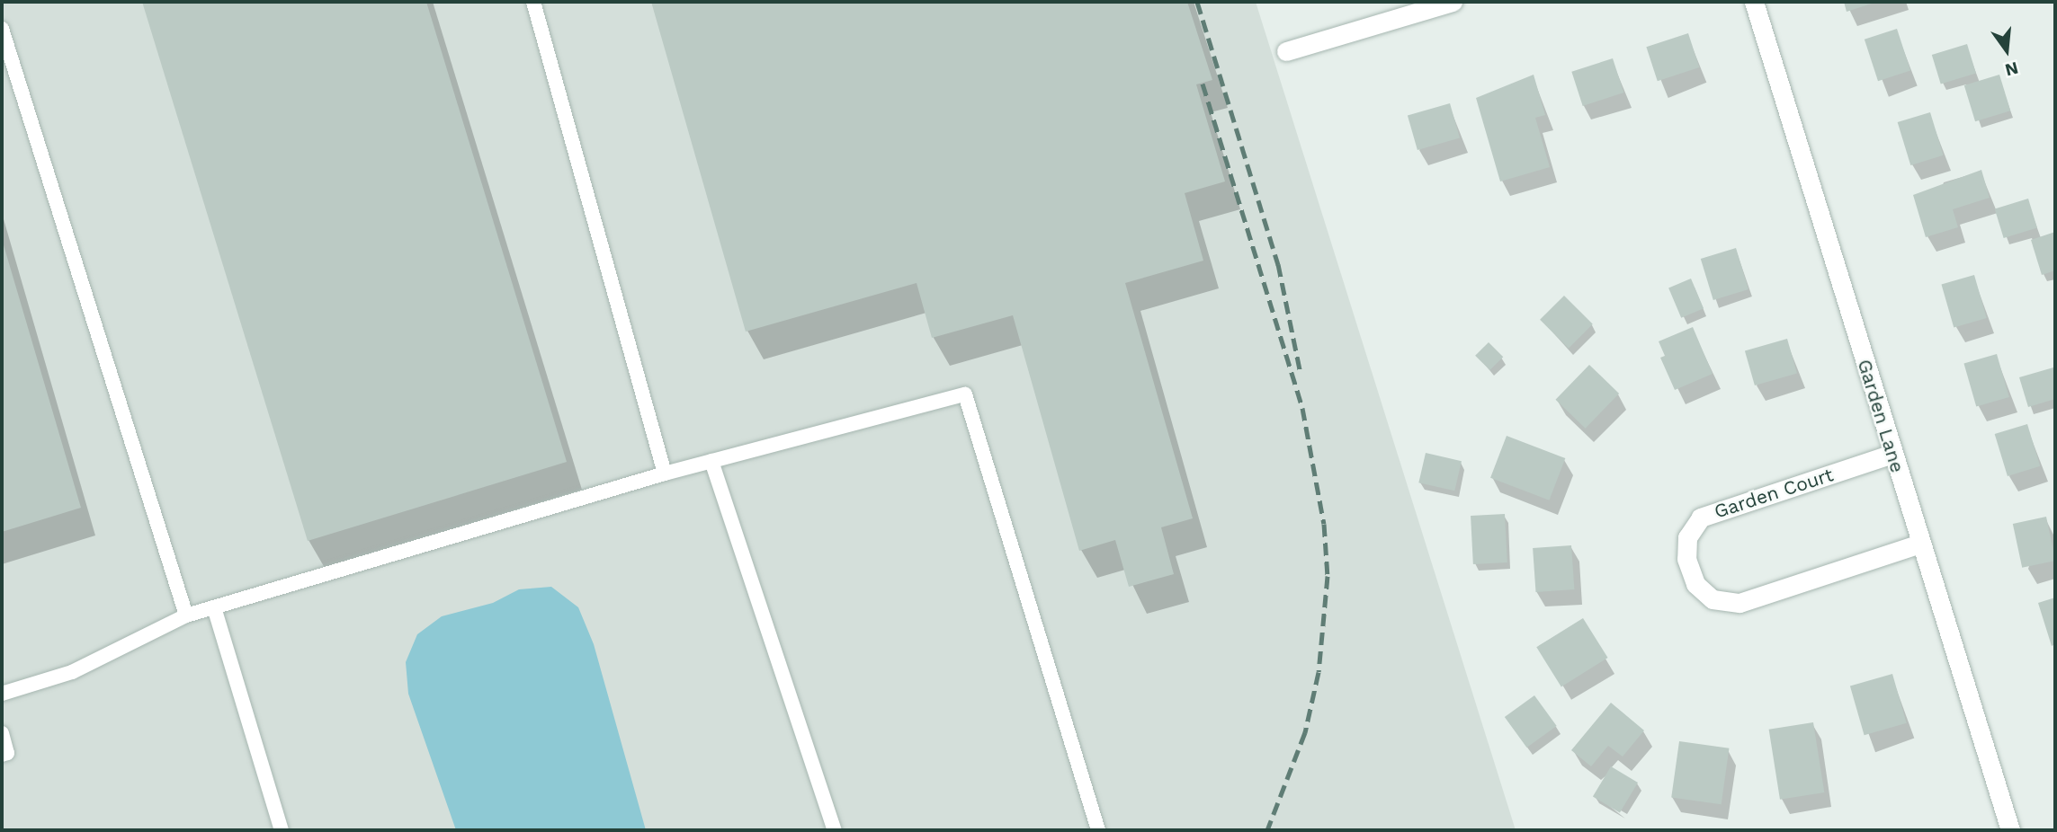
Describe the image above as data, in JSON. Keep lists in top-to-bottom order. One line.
{"streets":{"street":["Garden Lane","Garden Court"]},"crossings":[["Garden Lane","Garden Court"]],"north":"bottom"}
